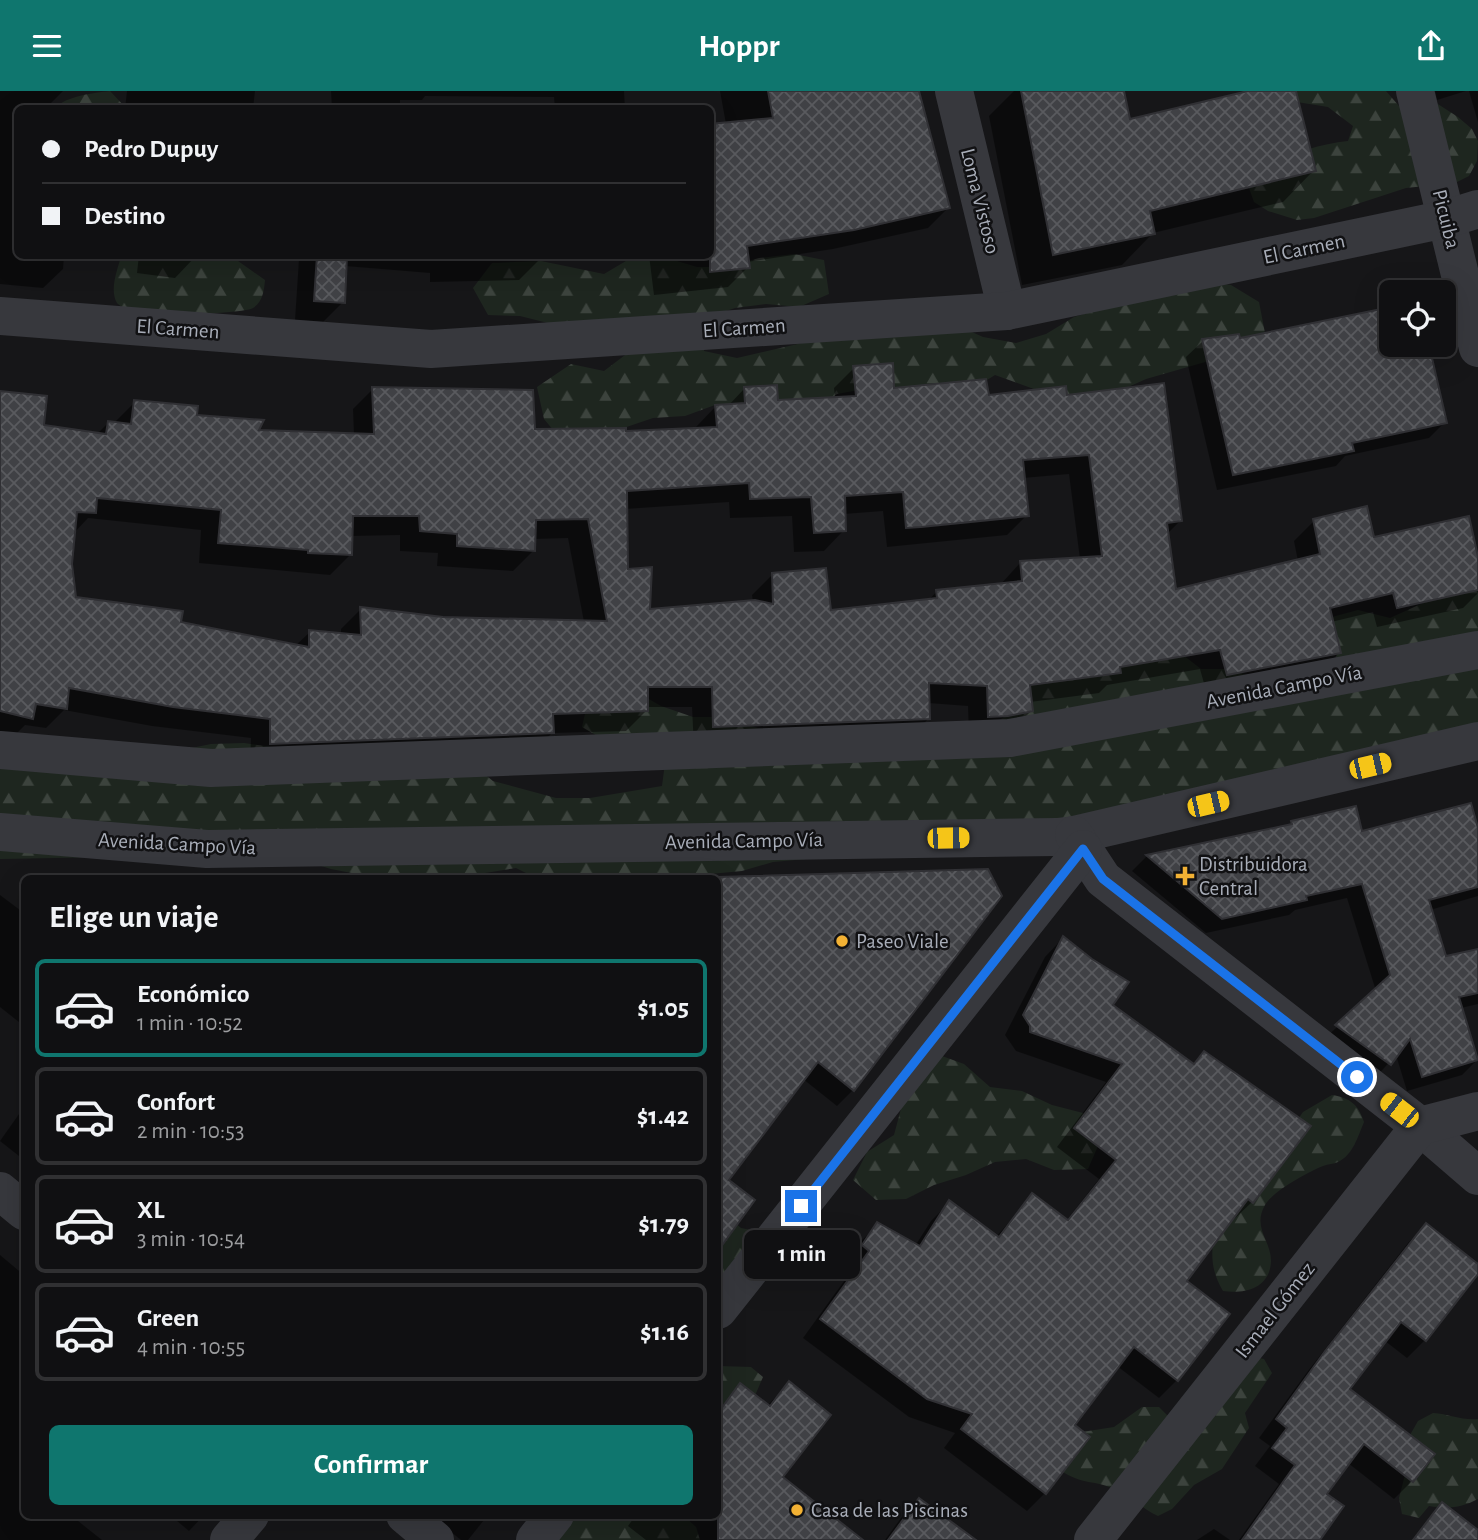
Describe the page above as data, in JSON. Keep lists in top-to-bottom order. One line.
{"streets":{"street":["Loma Vistoso","Picuiba","El Carmen","Avenida Campo Vía","Ismael Gómez"]},"crossings":[["Loma Vistoso","El Carmen"],["Picuiba","El Carmen"]],"places":{"health":["Distribuidora Central"],"other":["Paseo Viale","Casa de las Piscinas"]},"page":{"header":"Hoppr","banner":["Pedro Dupuy","Destino"],"heading":"Elige un viaje","list":[{"name":"Económico","note":"1 min · 10:52","value":"$1.05"},{"name":"Confort","note":"2 min · 10:53","value":"$1.42"},{"name":"XL","note":"3 min · 10:54","value":"$1.79"},{"name":"Green","note":"4 min · 10:55","value":"$1.16"}],"bubble":"1 min","buttons":"Confirmar"}}
